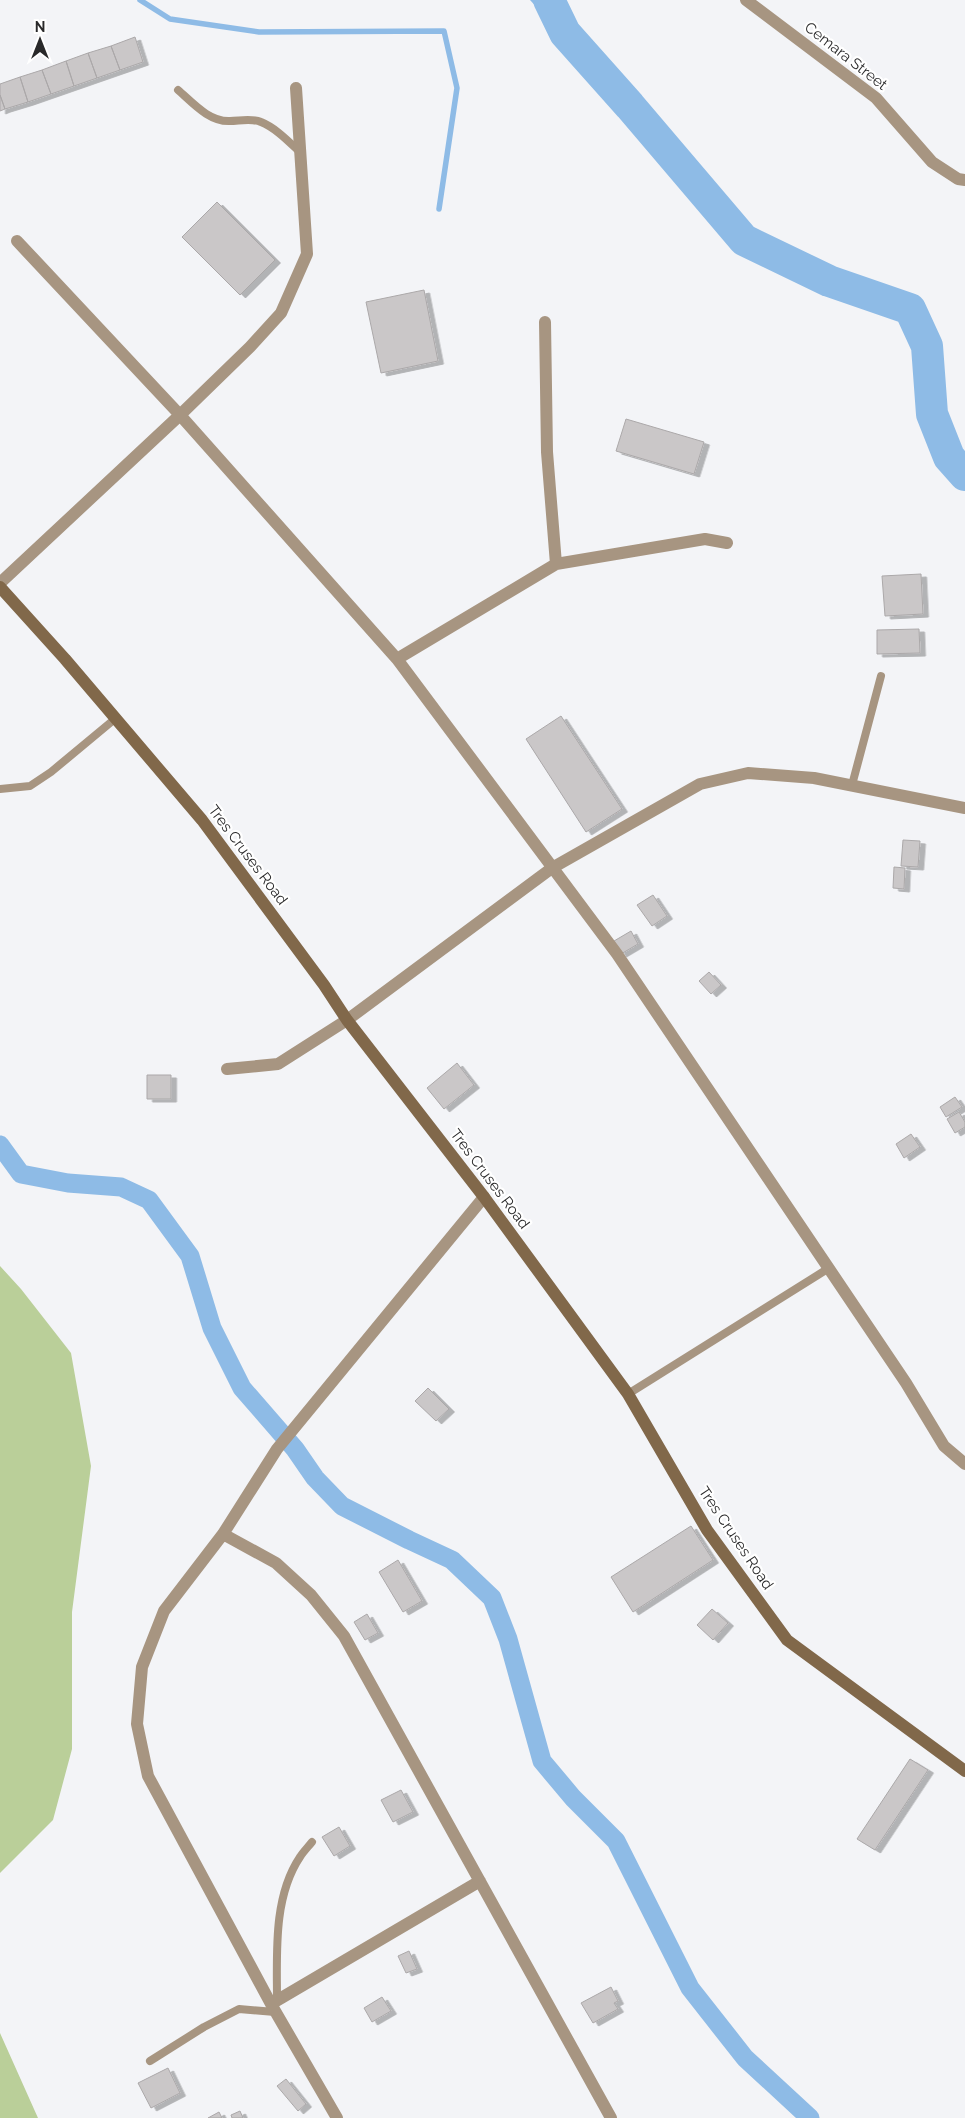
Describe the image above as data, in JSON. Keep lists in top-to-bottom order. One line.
{"streets":{"main road":["Tres Cruses Road"],"street":["Cemara Street"]},"north":"top"}
